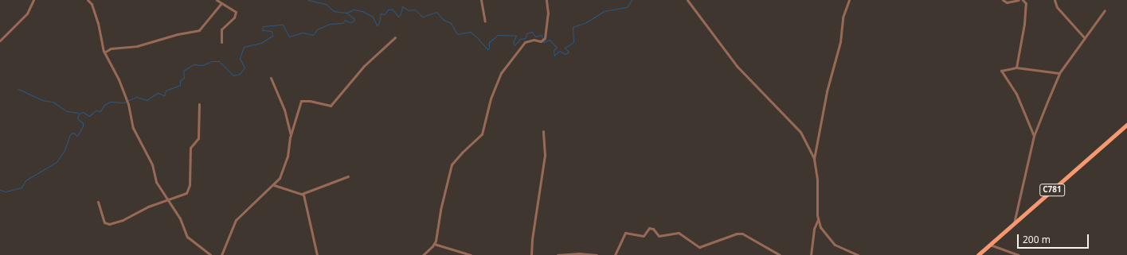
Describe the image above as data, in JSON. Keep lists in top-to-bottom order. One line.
{"streets":{"main road":["C781"]},"scale_bar":"200 m"}
